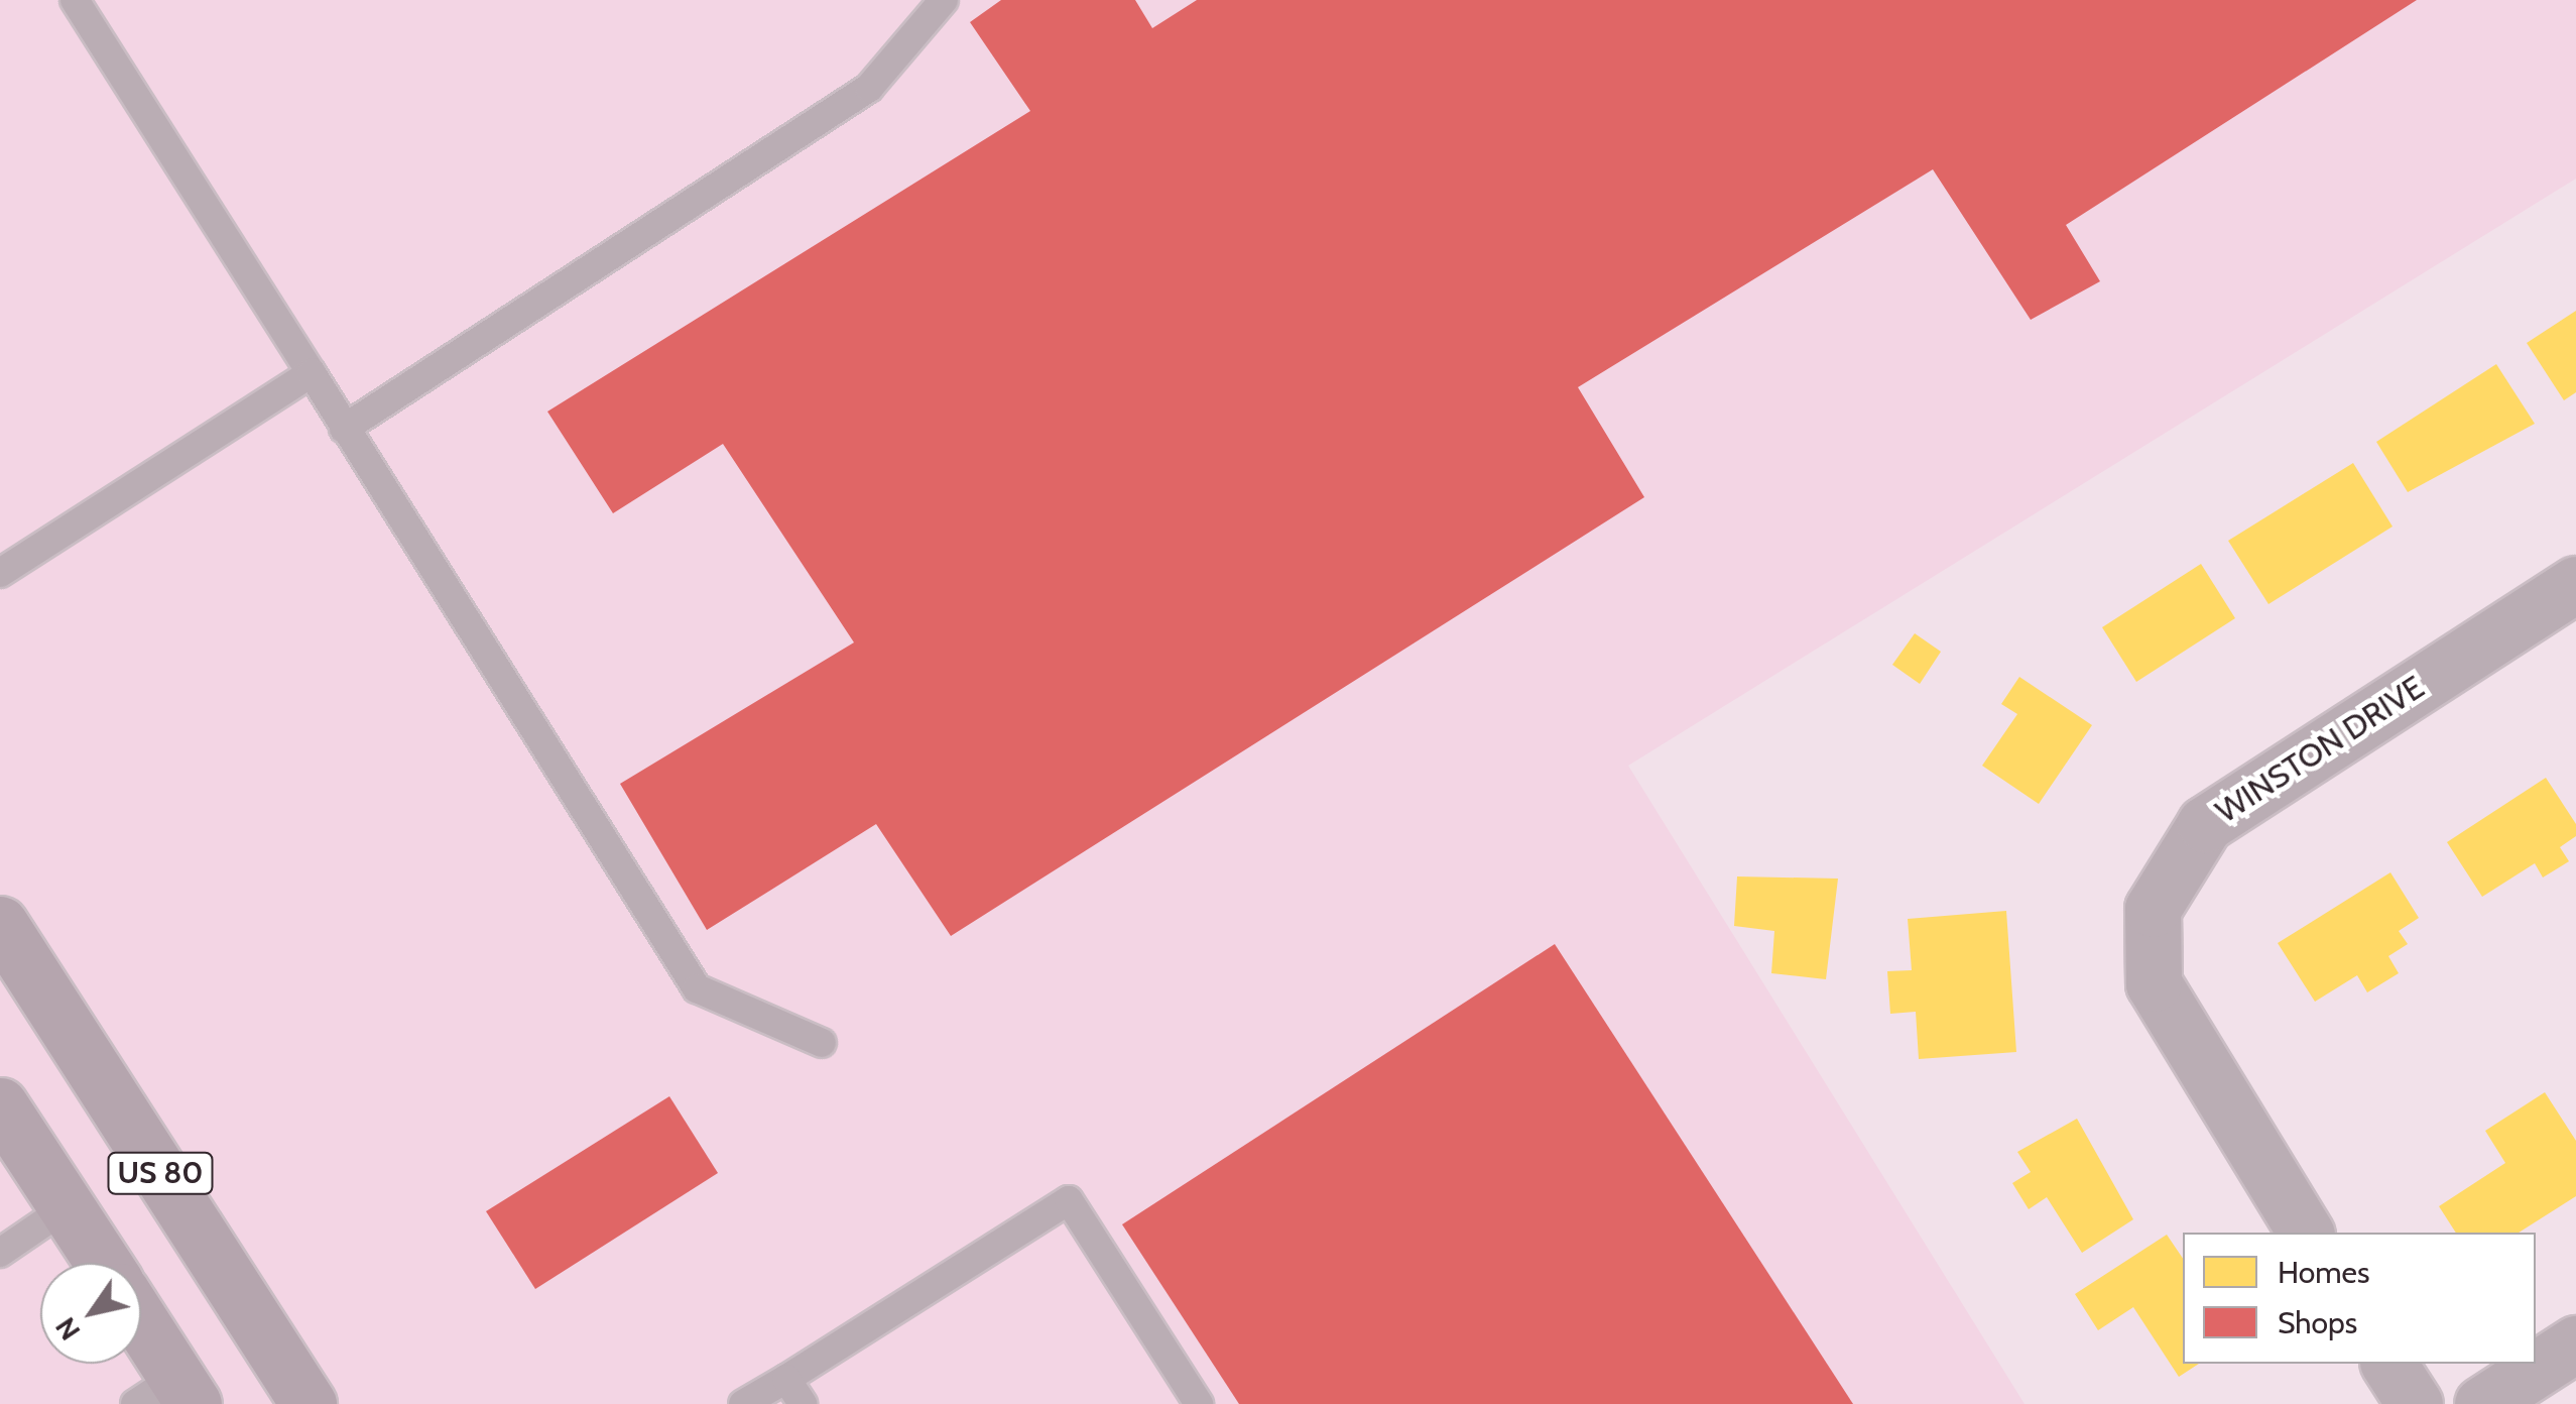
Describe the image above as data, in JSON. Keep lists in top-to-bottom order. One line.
{"streets":{"main road":["US 80"],"street":["WINSTON DRIVE"]},"legend":["Homes","Shops"],"north":"bottom left"}
